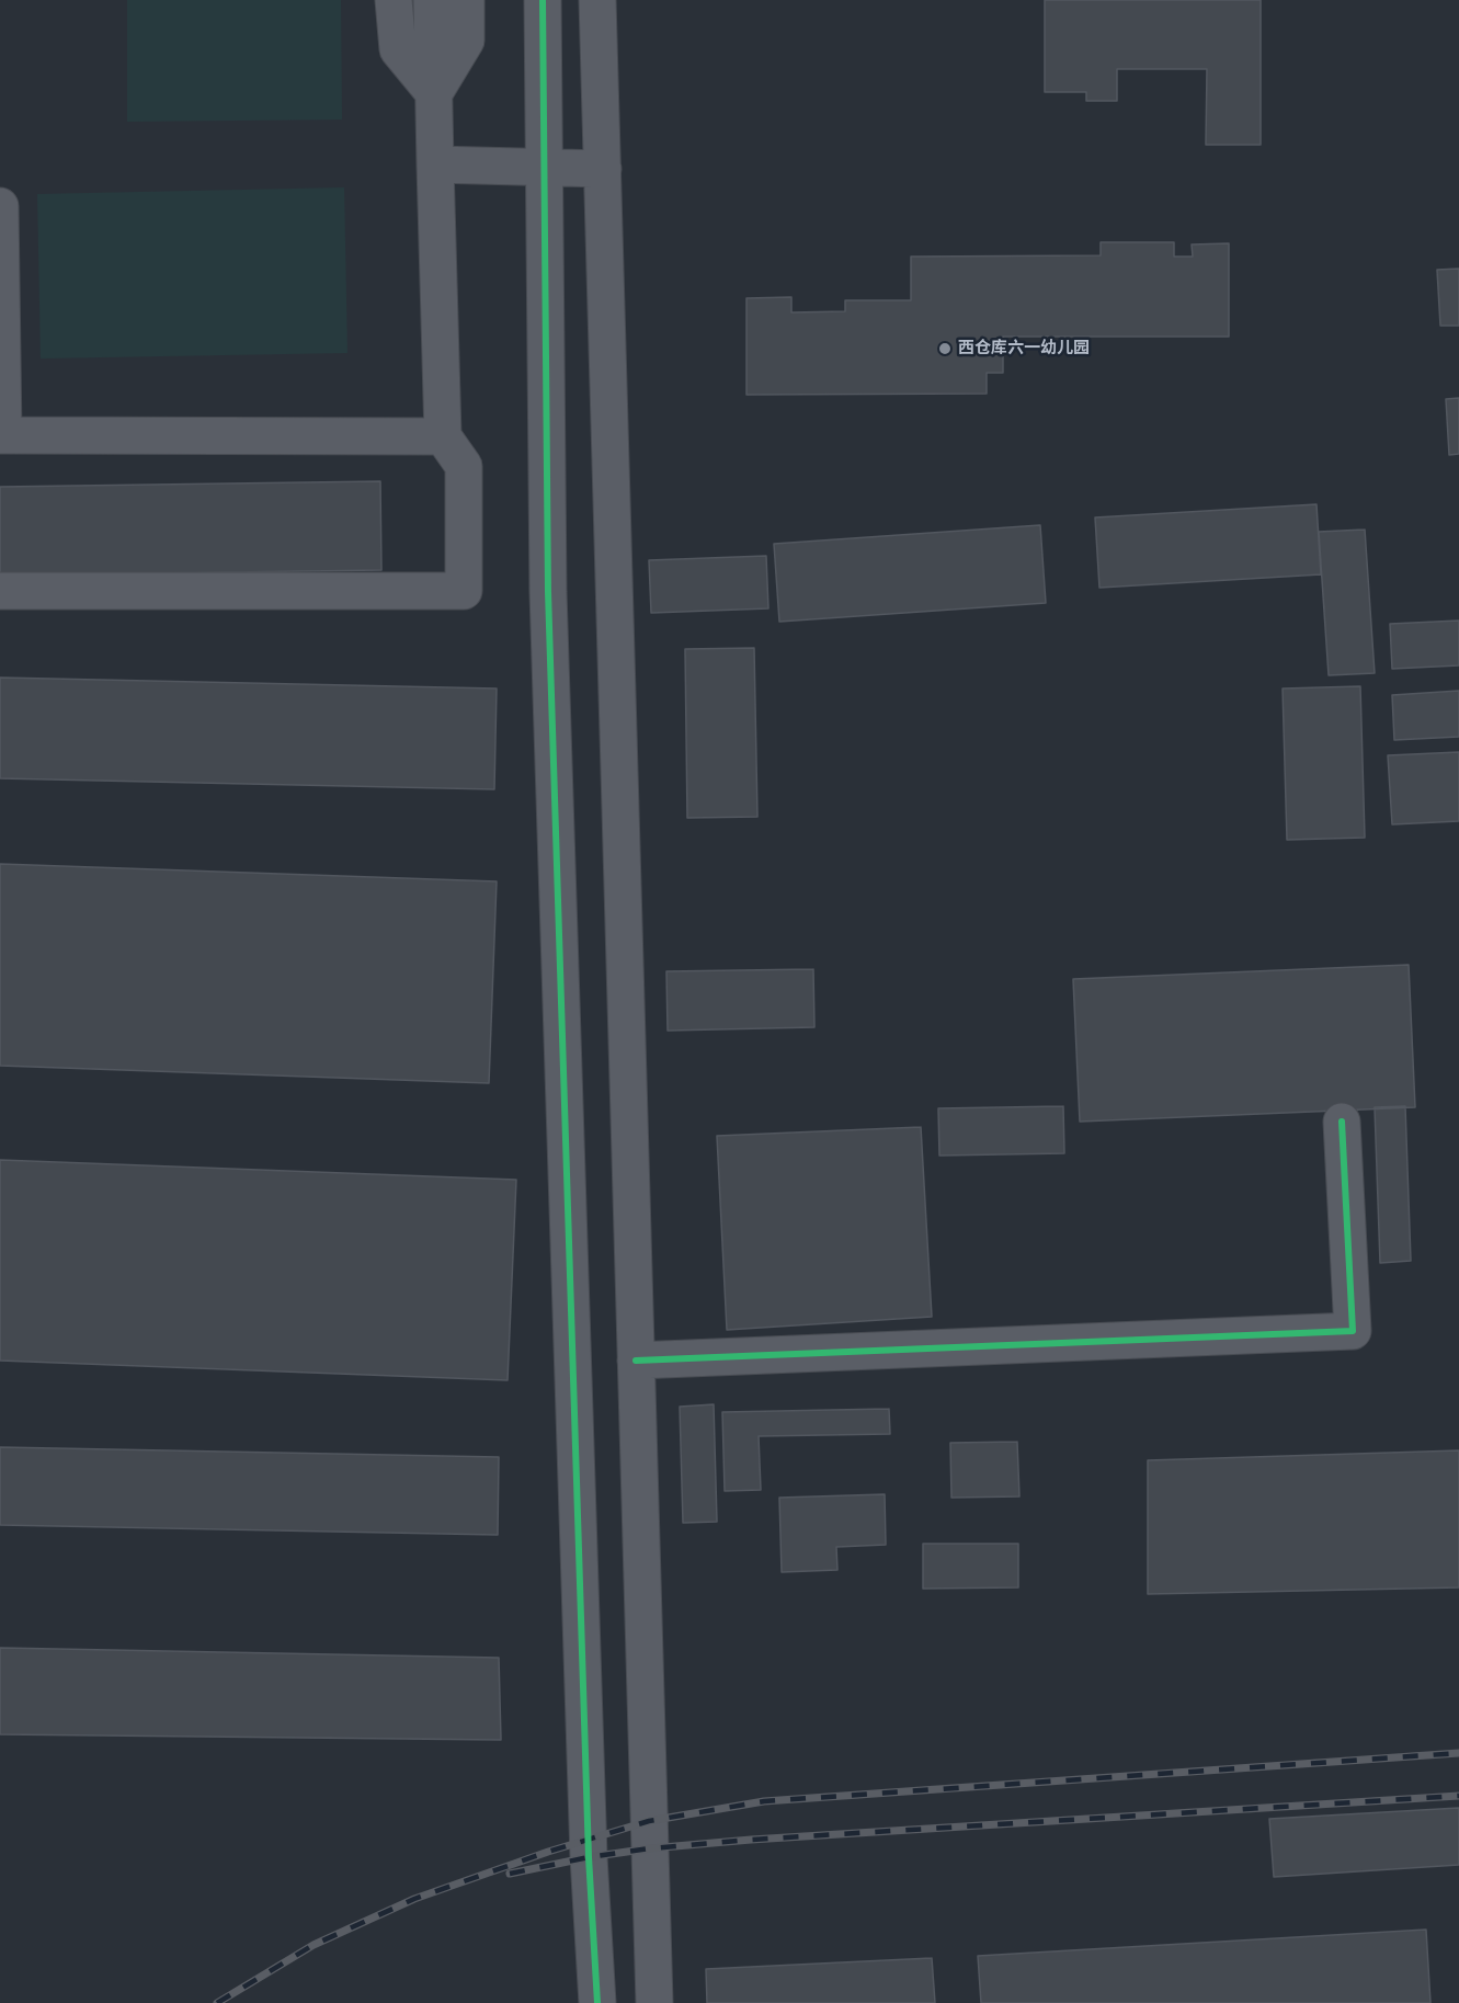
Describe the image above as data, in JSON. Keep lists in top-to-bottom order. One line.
{"places":["西仓库六一幼儿园"]}
